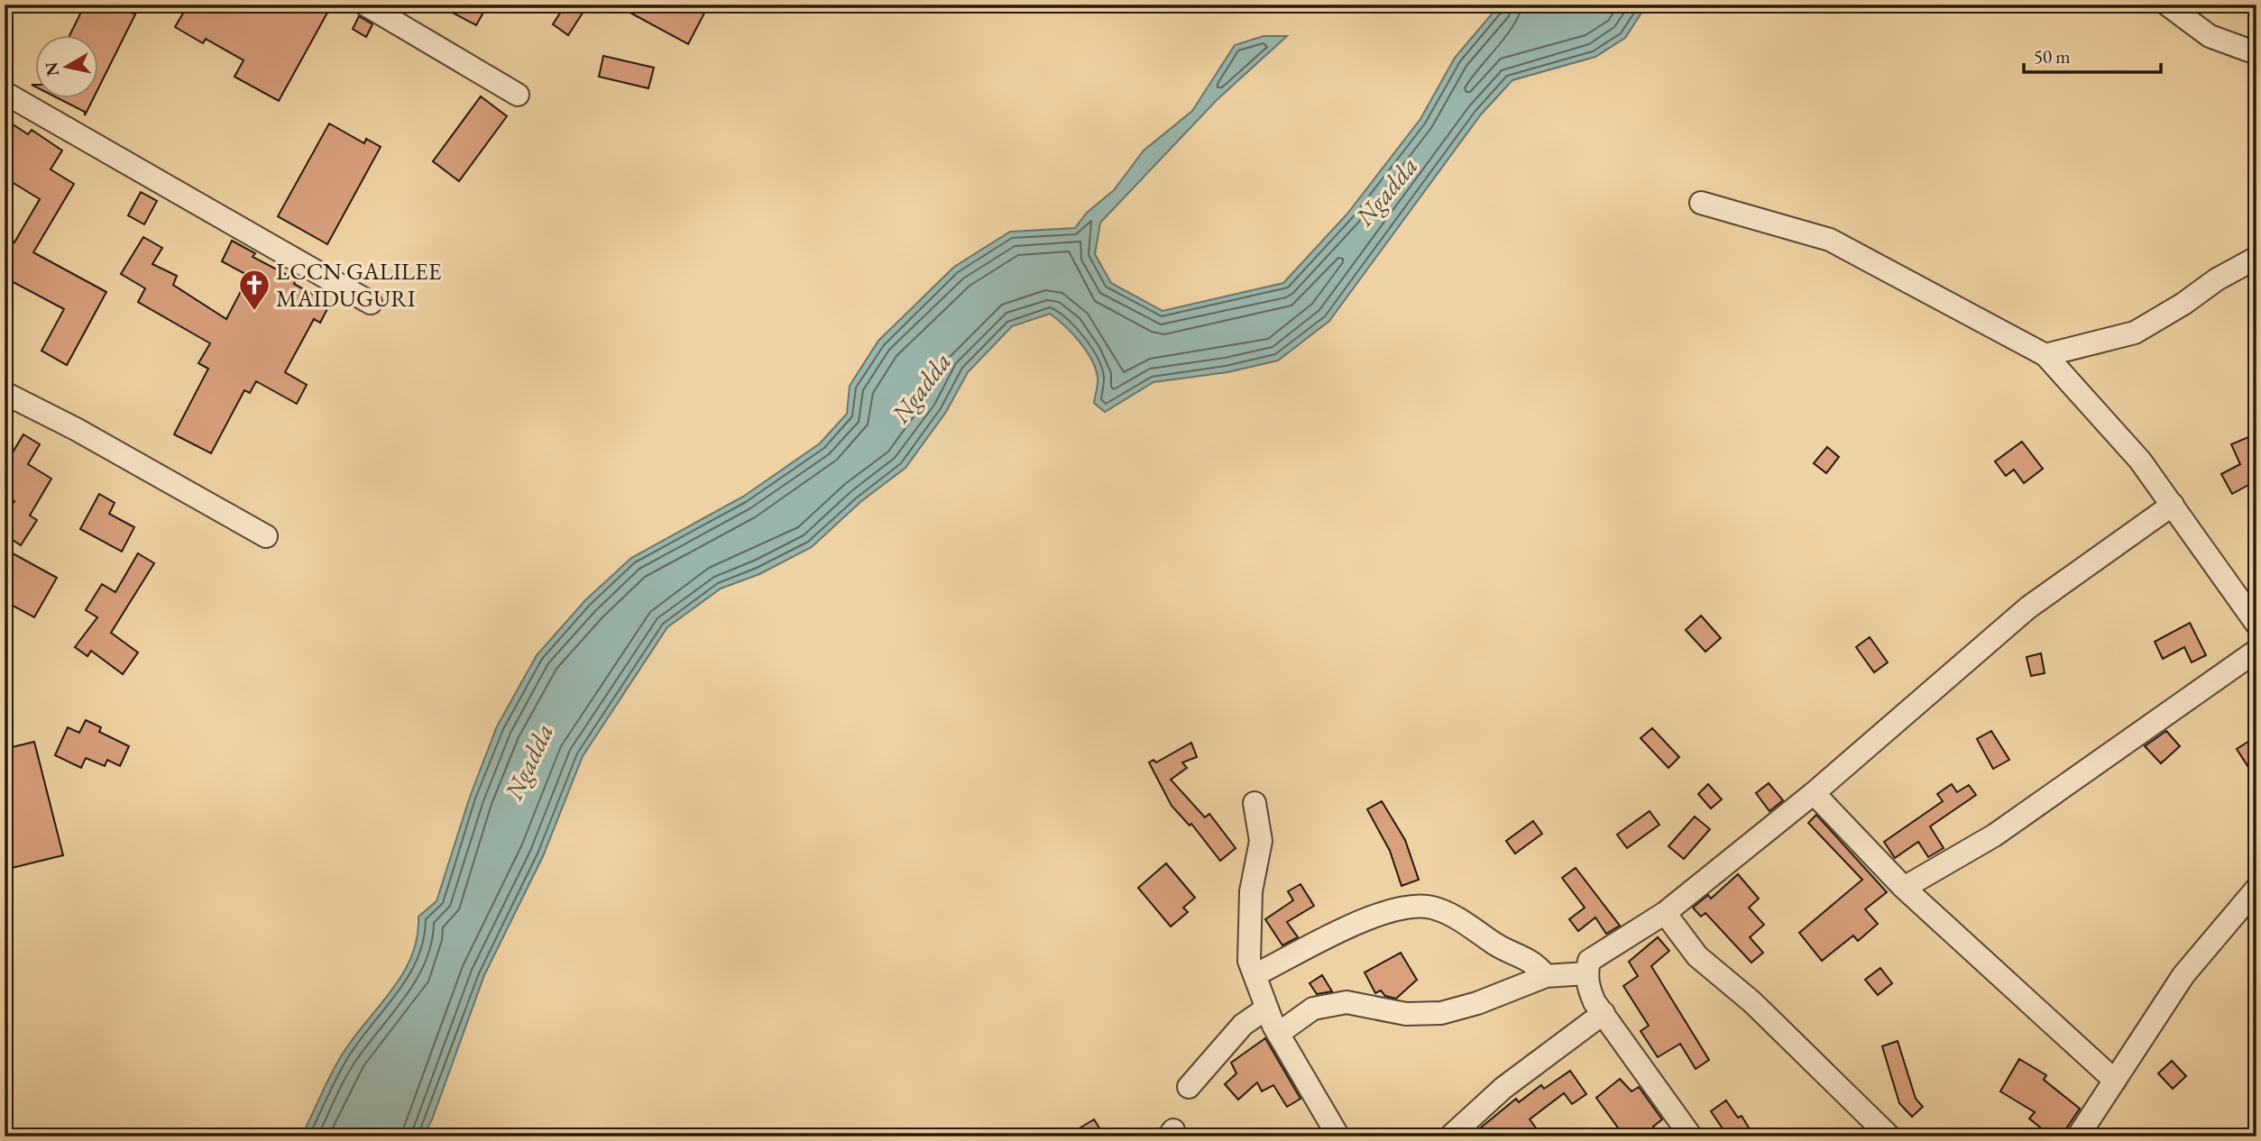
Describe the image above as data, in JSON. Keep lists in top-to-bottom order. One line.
{"water":["Ngadda"],"places":{"church":["LCCN GALILEE MAIDUGURI"]},"scale_bar":"50 m","north":"left"}
